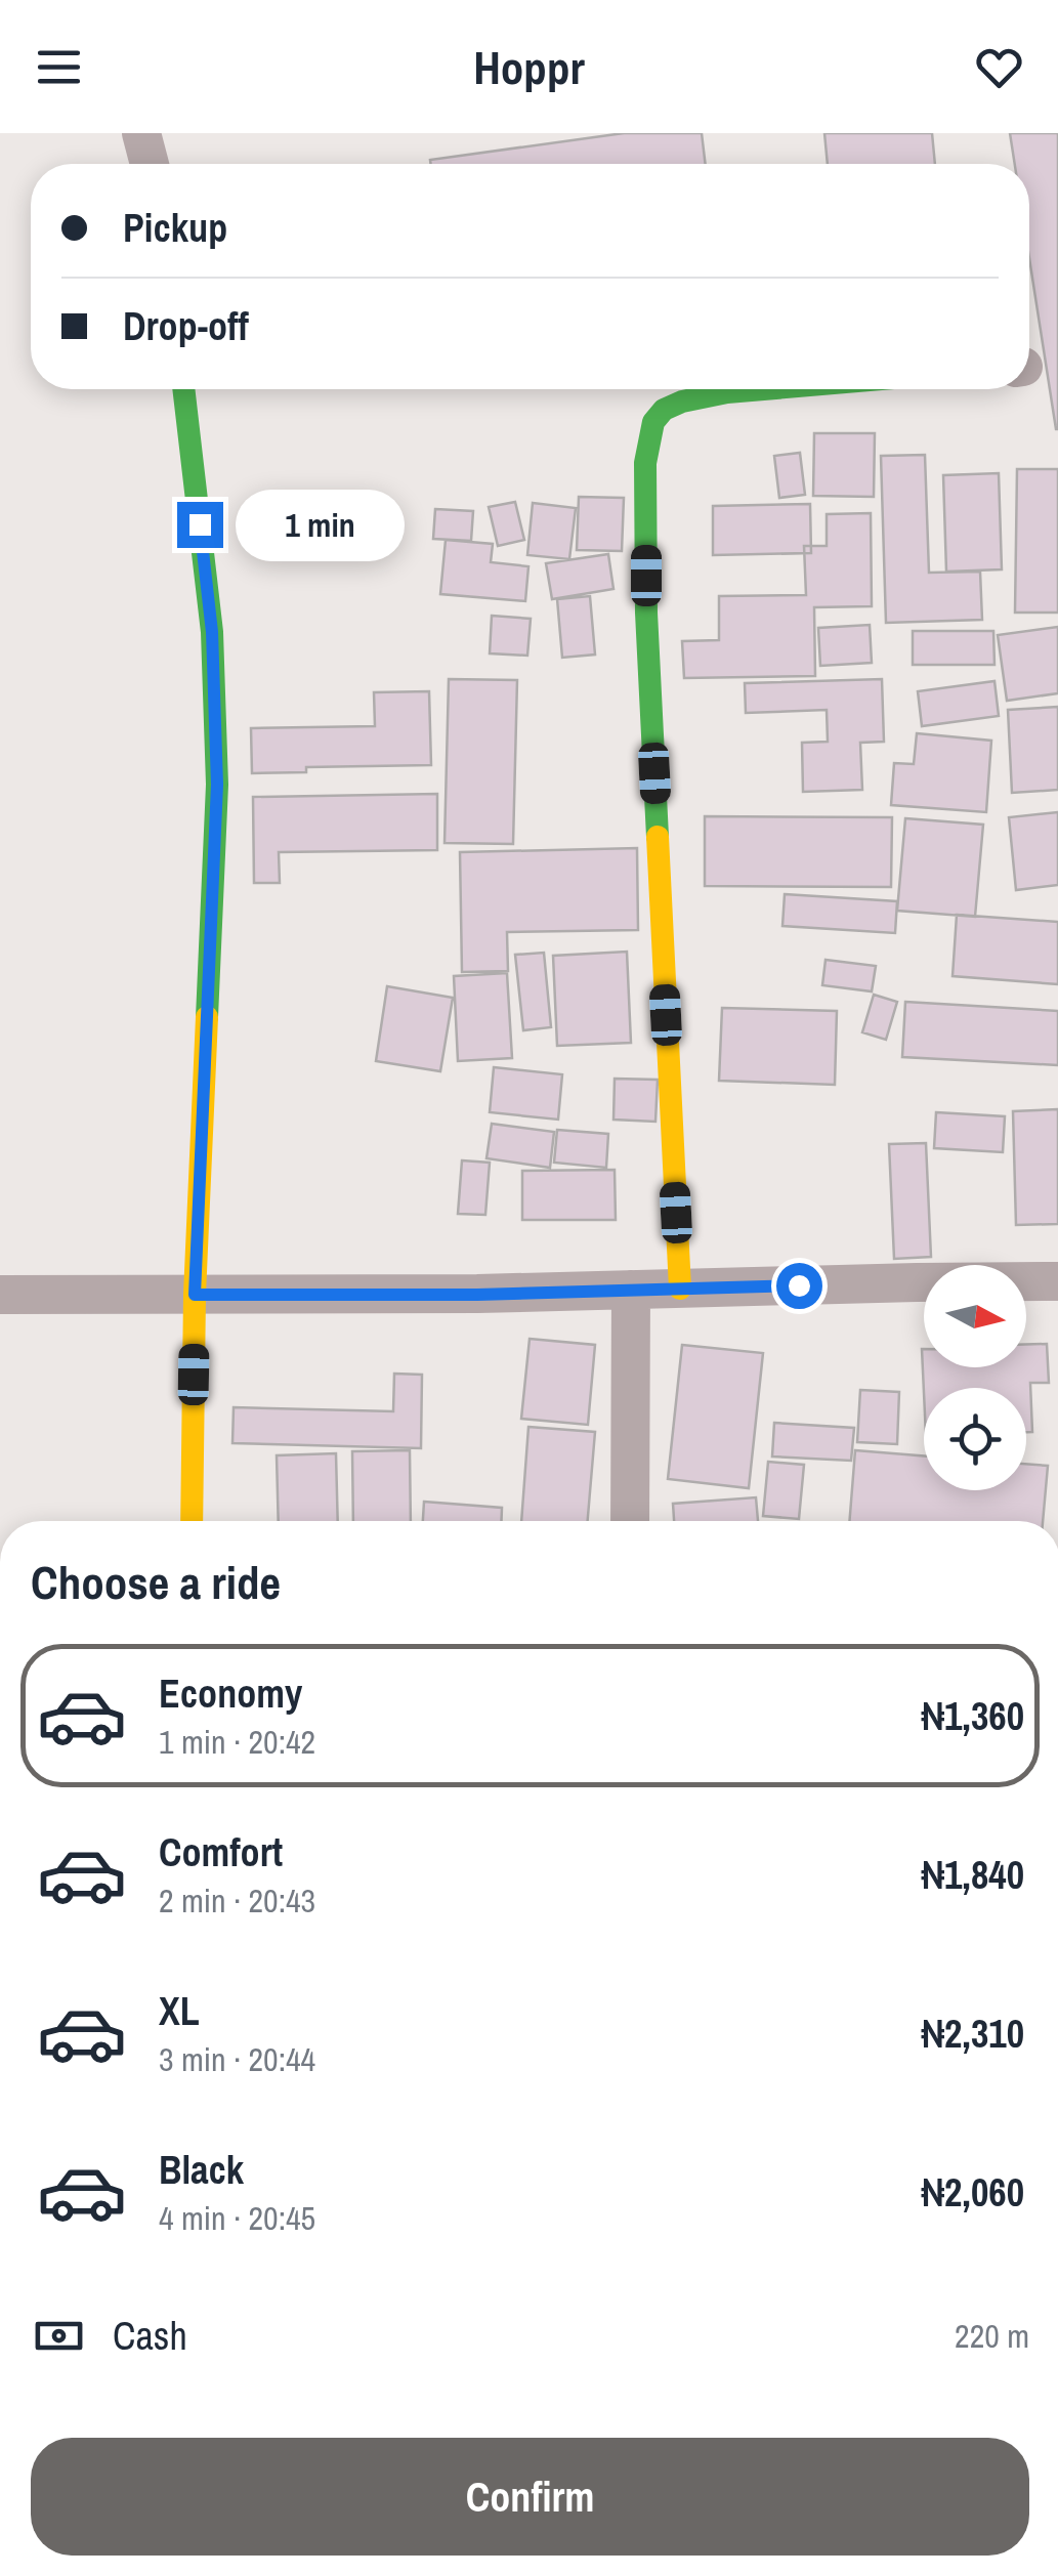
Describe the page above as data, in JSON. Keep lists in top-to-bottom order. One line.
{"north":"right","page":{"header":"Hoppr","banner":["Pickup","Drop-off"],"bubble":"1 min","heading":"Choose a ride","list":[{"name":"Economy","note":"1 min · 20:42","value":"₦1,360"},{"name":"Comfort","note":"2 min · 20:43","value":"₦1,840"},{"name":"XL","note":"3 min · 20:44","value":"₦2,310"},{"name":"Black","note":"4 min · 20:45","value":"₦2,060"}],"pay":["Cash","220 m"],"buttons":"Confirm"}}
